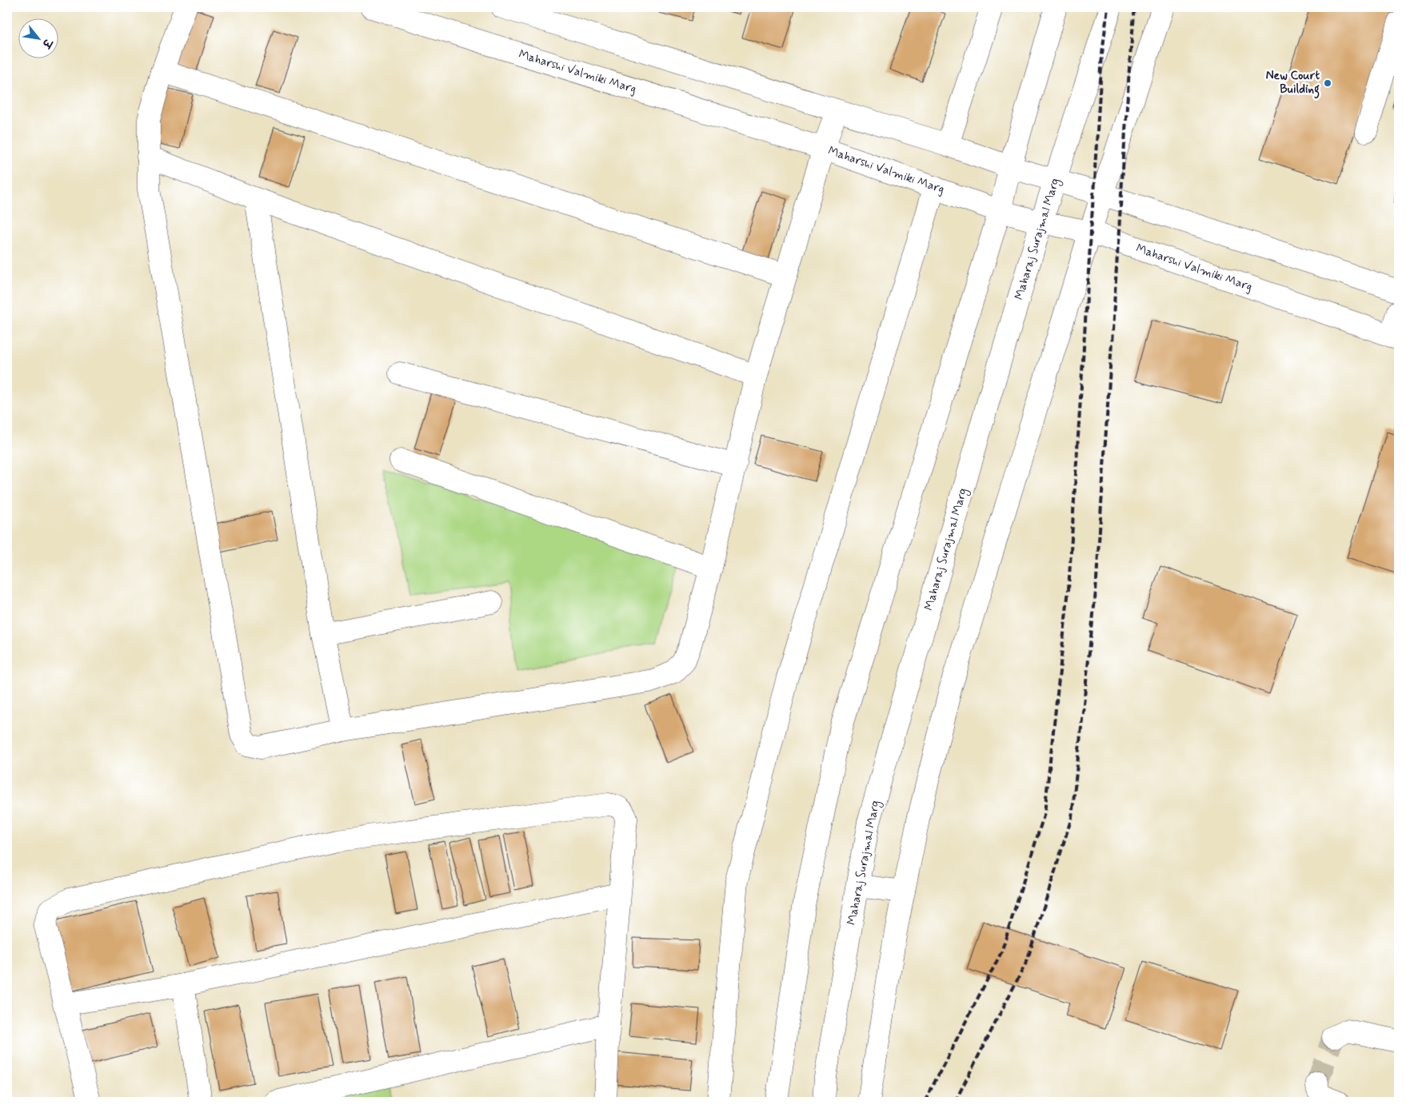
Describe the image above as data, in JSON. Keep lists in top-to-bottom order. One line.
{"streets":{"street":["Maharshi Valmiki Marg","Maharaj Surajmal Marg"]},"crossings":[["Maharshi Valmiki Marg","Maharaj Surajmal Marg"]],"places":["New Court Building"],"north":"bottom right"}
